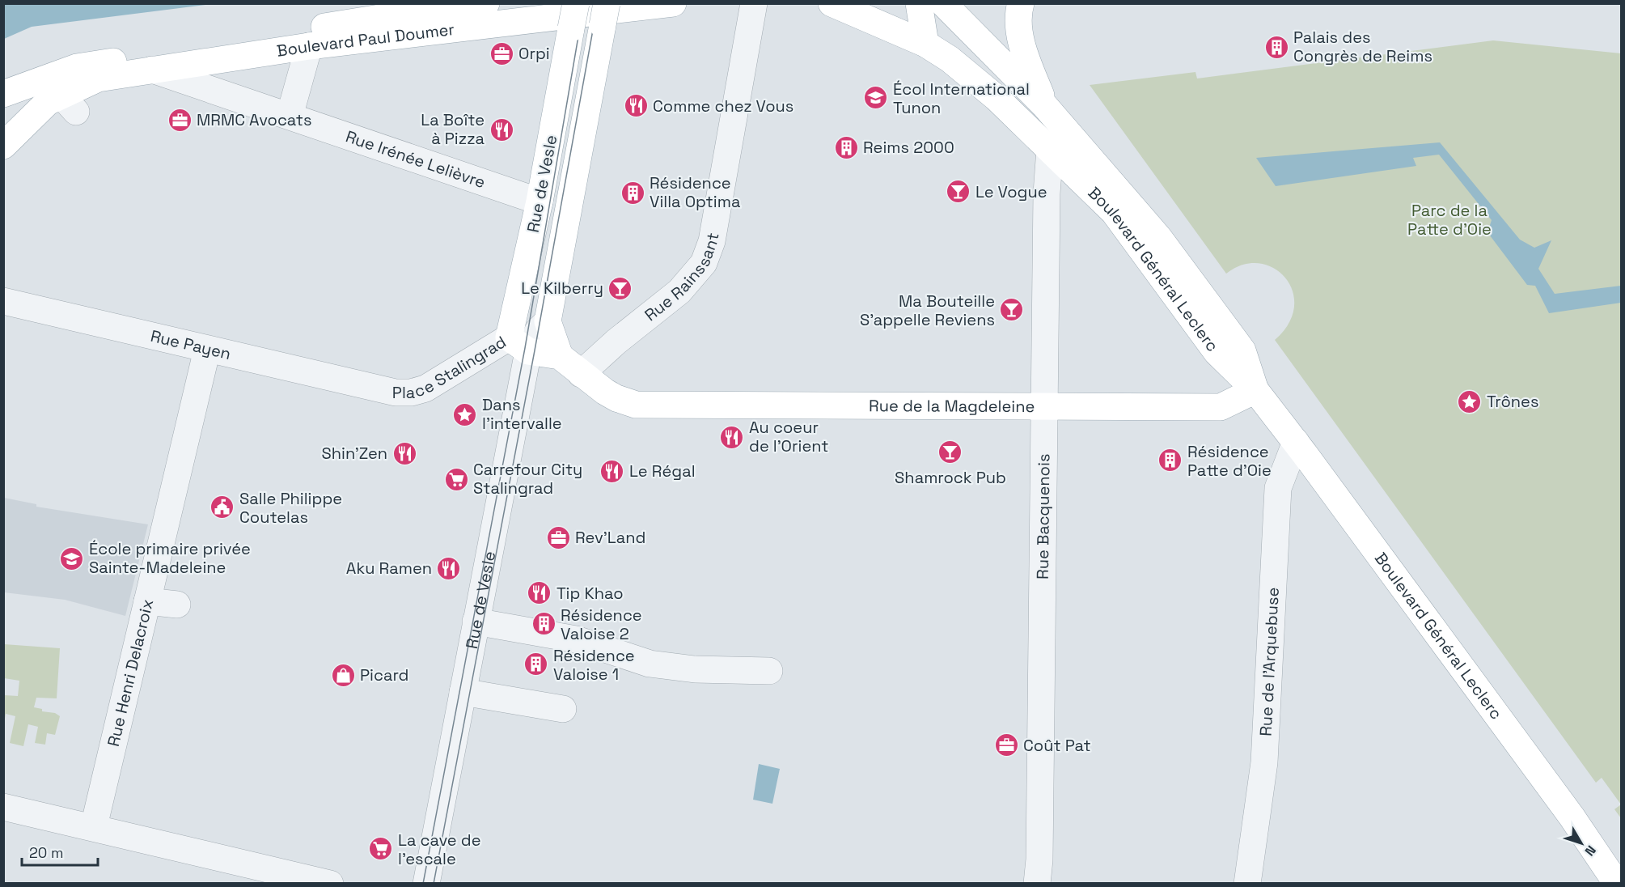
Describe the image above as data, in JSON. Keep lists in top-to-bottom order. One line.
{"streets":{"main road":["Boulevard Paul Doumer","Rue de Vesle","Boulevard Général Leclerc","Place Stalingrad","Rue de la Magdeleine"],"street":["Rue Irénée Lelièvre","Rue Rainssant","Rue Payen","Rue Bacquenois","Rue de l'Arquebuse","Rue Henri Delacroix"]},"crossings":[["Boulevard Paul Doumer","Rue Irénée Lelièvre"],["Rue Irénée Lelièvre","Rue de Vesle"],["Rue de Vesle","Place Stalingrad"],["Boulevard Général Leclerc","Rue de la Magdeleine"],["Boulevard Général Leclerc","Rue Bacquenois"],["Boulevard Général Leclerc","Rue de l'Arquebuse"],["Rue Rainssant","Rue de la Magdeleine"],["Rue Payen","Place Stalingrad"],["Rue Payen","Rue Henri Delacroix"],["Rue de la Magdeleine","Rue Bacquenois"]],"parks":["Parc de la Patte d'Oie"],"places":{"building":["Palais des Congrès de Reims","Reims 2000","Résidence Villa Optima","Résidence Patte d'Oie","Résidence Valoise 2","Résidence Valoise 1"],"office":["Orpi","MRMC Avocats","Rev’Land","Coût Pat"],"school or university":["Écol International Tunon","École primaire privée Sainte-Madeleine"],"restaurant":["Comme chez Vous","La Boîte à Pizza","Au coeur de l'Orient","Shin'Zen","Le Régal","Aku Ramen","Tip Khao"],"bar":["Le Vogue","Le Kilberry","Ma Bouteille S'appelle Reviens","Shamrock Pub"],"place":["Trônes","Dans l'intervalle"],"supermarket":["Carrefour City Stalingrad","La cave de l'escale"],"public building":["Salle Philippe Coutelas"],"shop":["Picard"]},"scale_bar":"20 m","north":"bottom right"}
